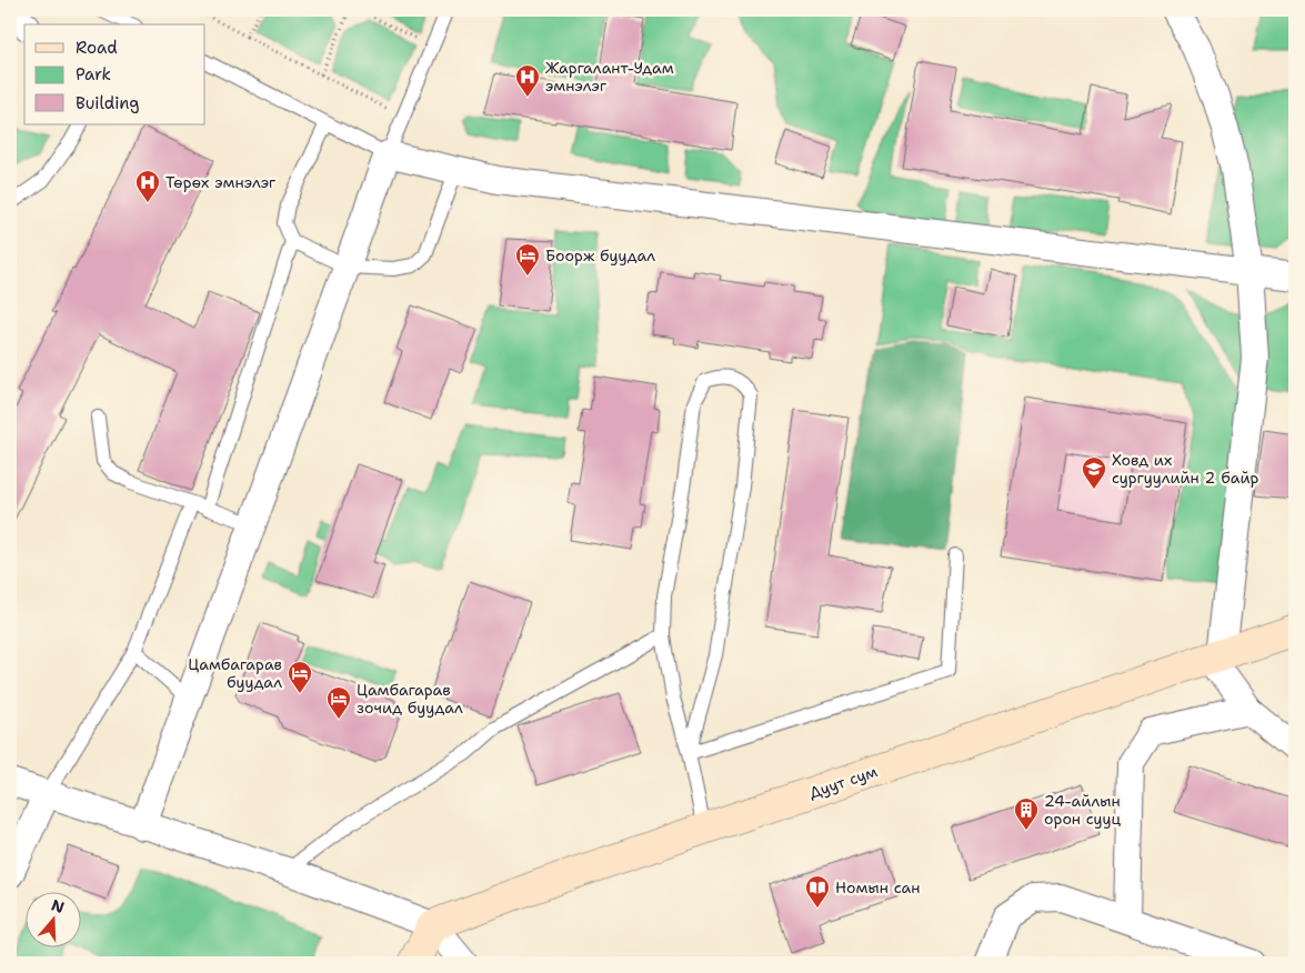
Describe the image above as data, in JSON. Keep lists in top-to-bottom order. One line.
{"streets":{"main road":["Дуут сум"]},"places":{"hospital":["Жаргалант-Удам эмнэлэг","Төрөх эмнэлэг"],"hotel":["Боорж буудал","Цамбагарав буудал","Цамбагарав зочид буудал"],"school or university":["Ховд их сургуулийн 2 байр"],"building":["24-айлын орон сууц"],"library":["Номын сан"]},"legend":["Road","Park","Building"],"north":"top"}
